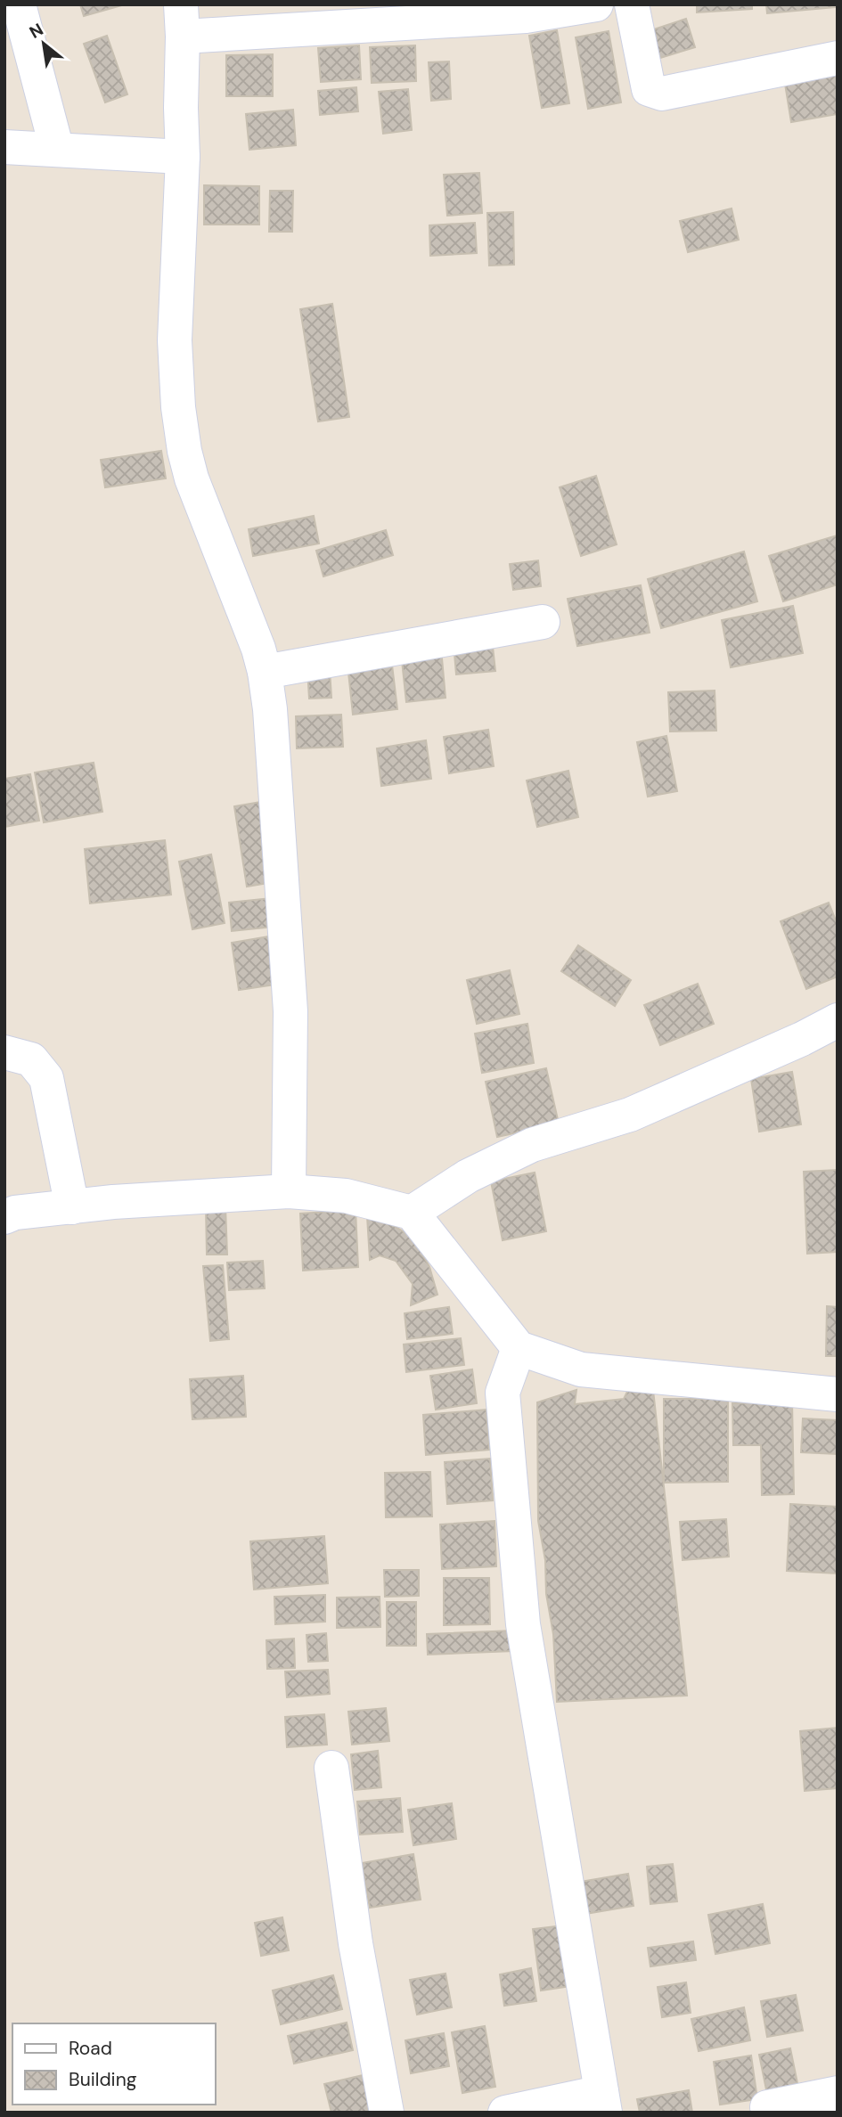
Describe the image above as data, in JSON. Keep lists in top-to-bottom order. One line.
{"legend":["Road","Building"],"north":"top left"}
